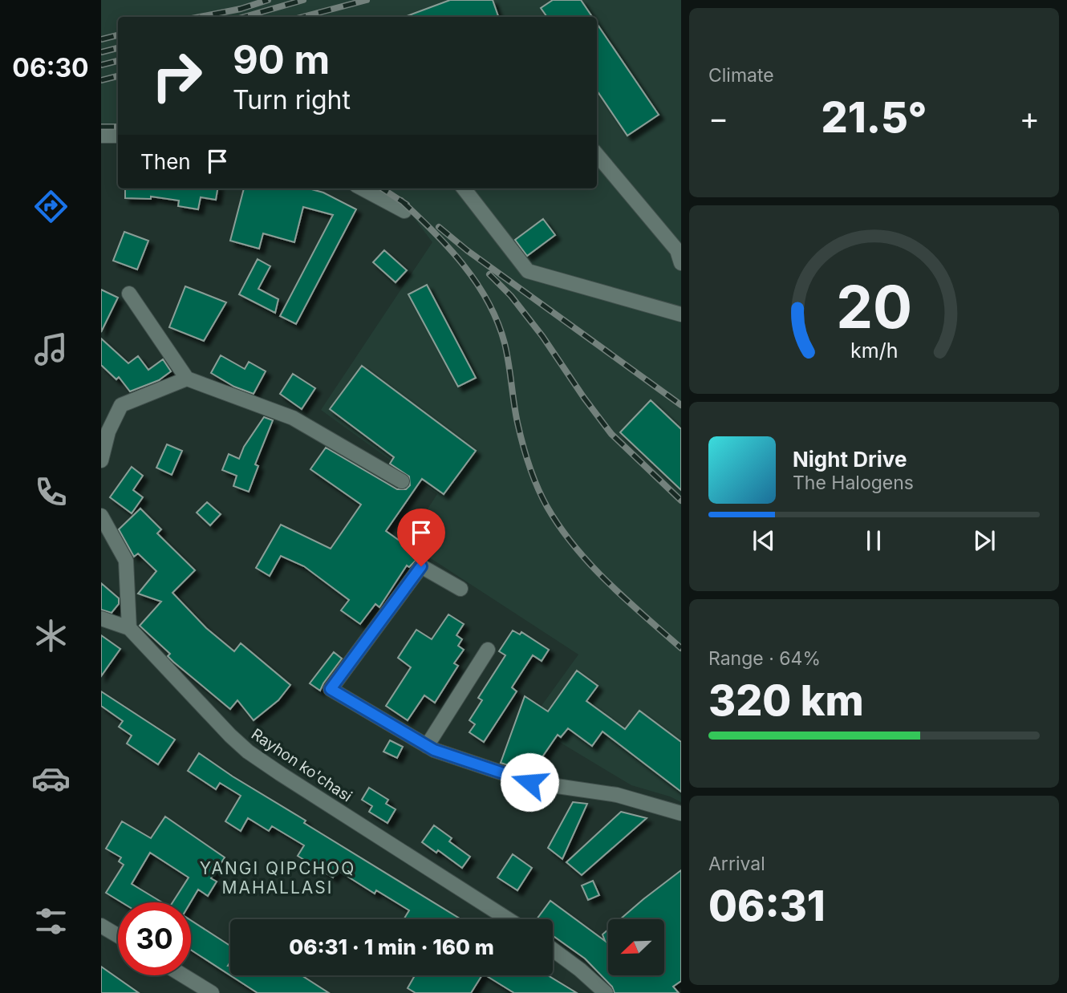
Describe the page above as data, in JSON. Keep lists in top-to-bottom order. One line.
{"streets":{"street":["Rayhon ko'chasi"]},"districts":["YANGI QIPCHOQ MAHALLASI"],"north":"bottom left","page":{"tabs":"06:30","tile":["Climate",["Range · 64%","320 km"],["Arrival","06:31"]],"turn":["90 m","Turn right"],"heat":["−","21.5°","+"],"then":"Then","song":["Night Drive","The Halogens"],"limit":"30","trip":"06:31 · 1 min · 160 m","gauge":["20","km/h"]}}
